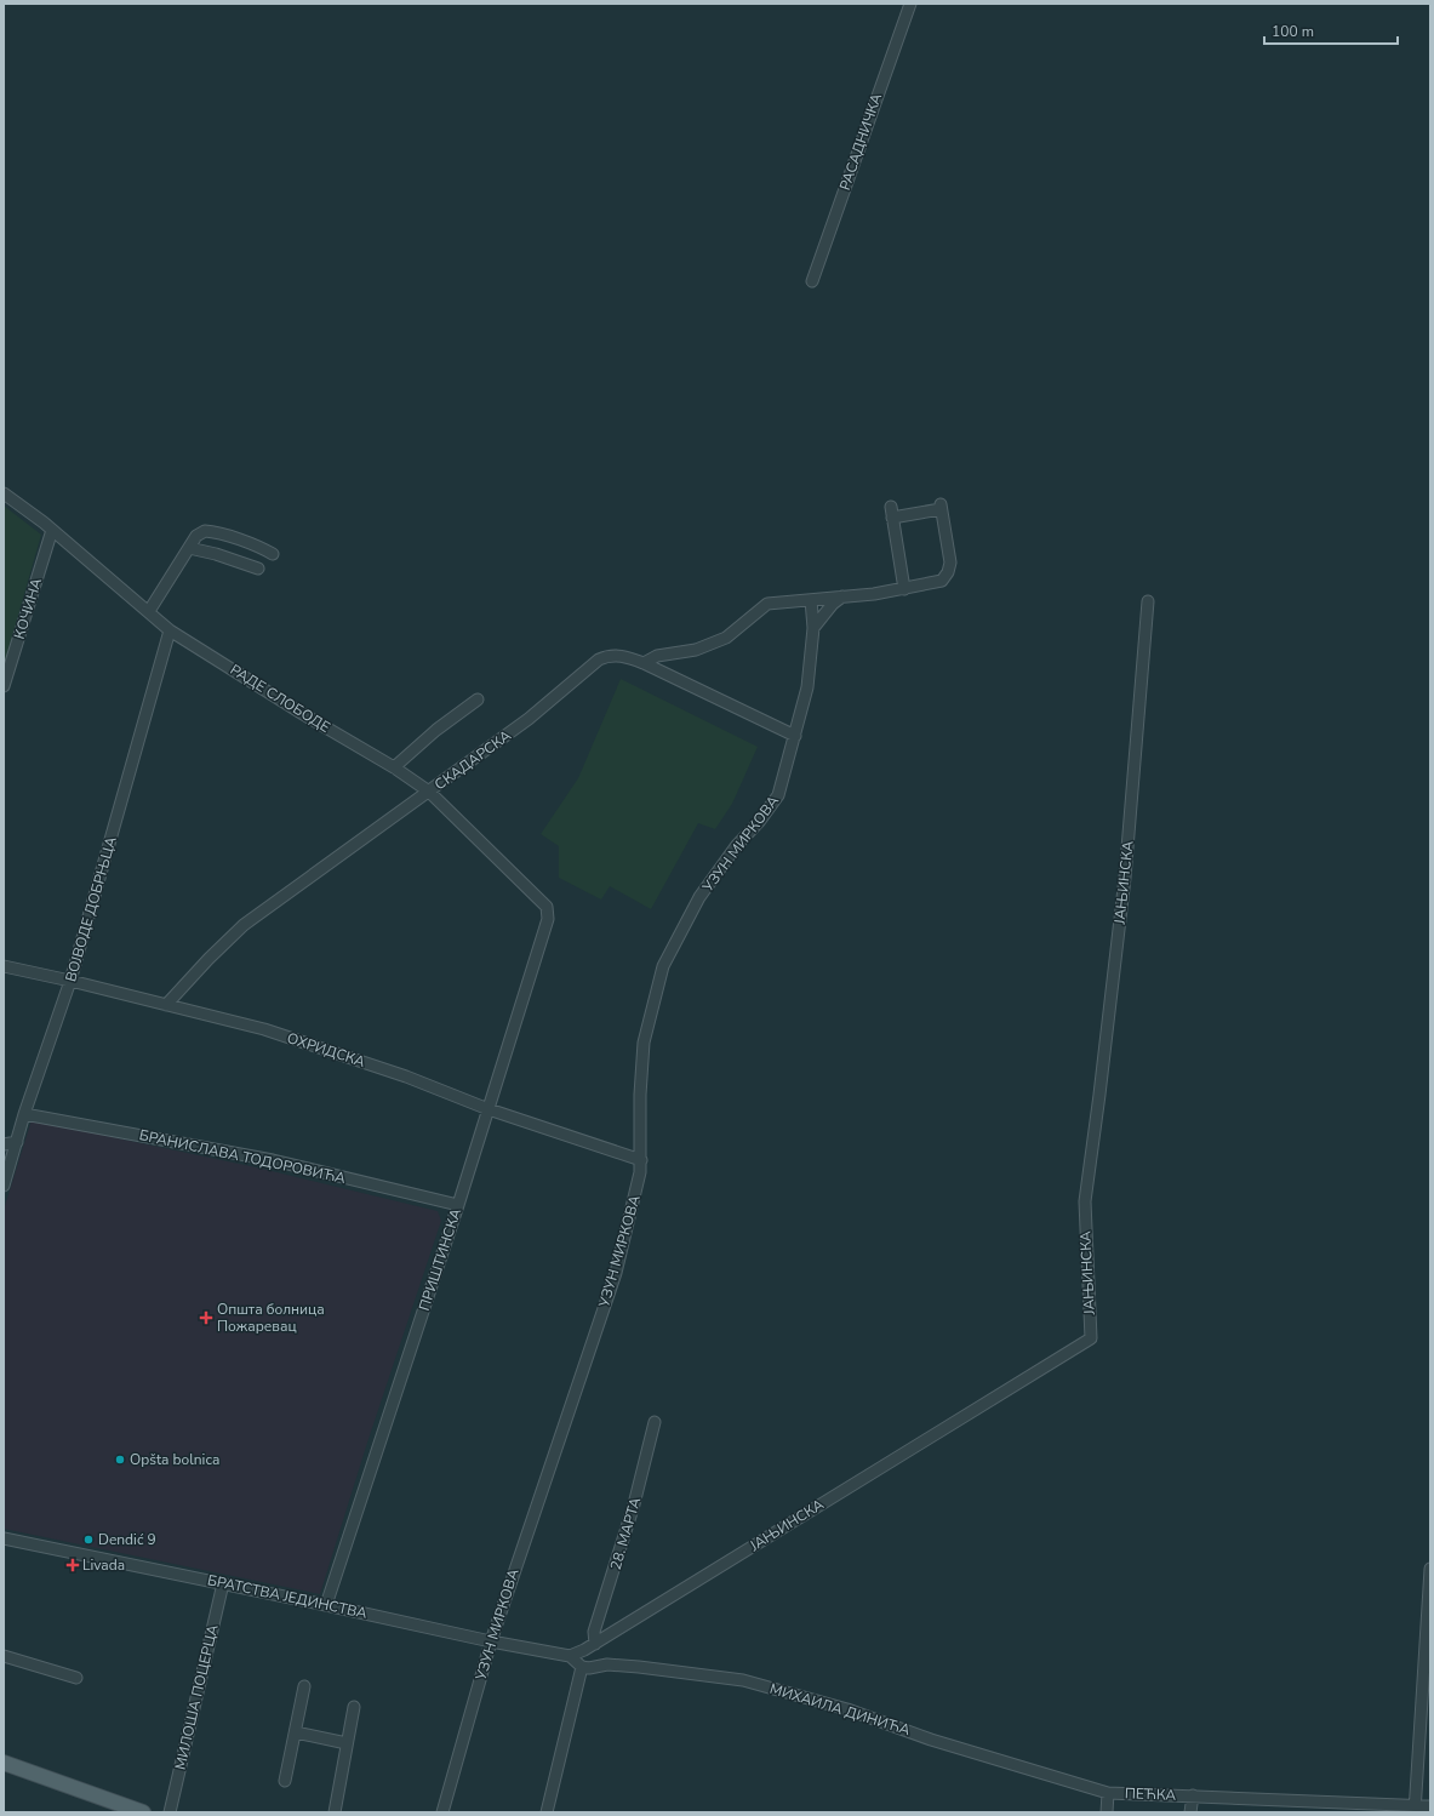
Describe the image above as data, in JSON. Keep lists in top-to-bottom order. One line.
{"streets":{"street":["РАСАДНИЧКА","КОЧИНА","РАДЕ СЛОБОДЕ","СКАДАРСКА","УЗУН МИРКОВА","ЈАЊИНСКА","ВОЈВОДЕ ДОБРЊЦА","ОХРИДСКА","БРАНИСЛАВА ТОДОРОВИЋА","ПРИШТИНСКА","28. МАРТА","БРАТСТВА ЈЕДИНСТВА","МИЛОША ПОЦЕРЦА","МИХАИЛА ДИНИЋА","ПЕЋКА"]},"crossings":[["КОЧИНА","РАДЕ СЛОБОДЕ"],["РАДЕ СЛОБОДЕ","СКАДАРСКА"],["РАДЕ СЛОБОДЕ","ВОЈВОДЕ ДОБРЊЦА"],["РАДЕ СЛОБОДЕ","ПРИШТИНСКА"],["СКАДАРСКА","УЗУН МИРКОВА"],["СКАДАРСКА","ОХРИДСКА"],["УЗУН МИРКОВА","ОХРИДСКА"],["УЗУН МИРКОВА","БРАТСТВА ЈЕДИНСТВА"],["ЈАЊИНСКА","28. МАРТА"],["ЈАЊИНСКА","БРАТСТВА ЈЕДИНСТВА"],["ВОЈВОДЕ ДОБРЊЦА","ОХРИДСКА"],["ВОЈВОДЕ ДОБРЊЦА","БРАНИСЛАВА ТОДОРОВИЋА"],["ОХРИДСКА","ПРИШТИНСКА"],["БРАНИСЛАВА ТОДОРОВИЋА","ПРИШТИНСКА"],["ПРИШТИНСКА","БРАТСТВА ЈЕДИНСТВА"],["БРАТСТВА ЈЕДИНСТВА","МИЛОША ПОЦЕРЦА"],["МИХАИЛА ДИНИЋА","ПЕЋКА"]],"places":{"health":["Општа болница Пожаревац","Livada"],"other":["Opšta bolnica","Dendić 9"]},"scale_bar":"100 m"}
